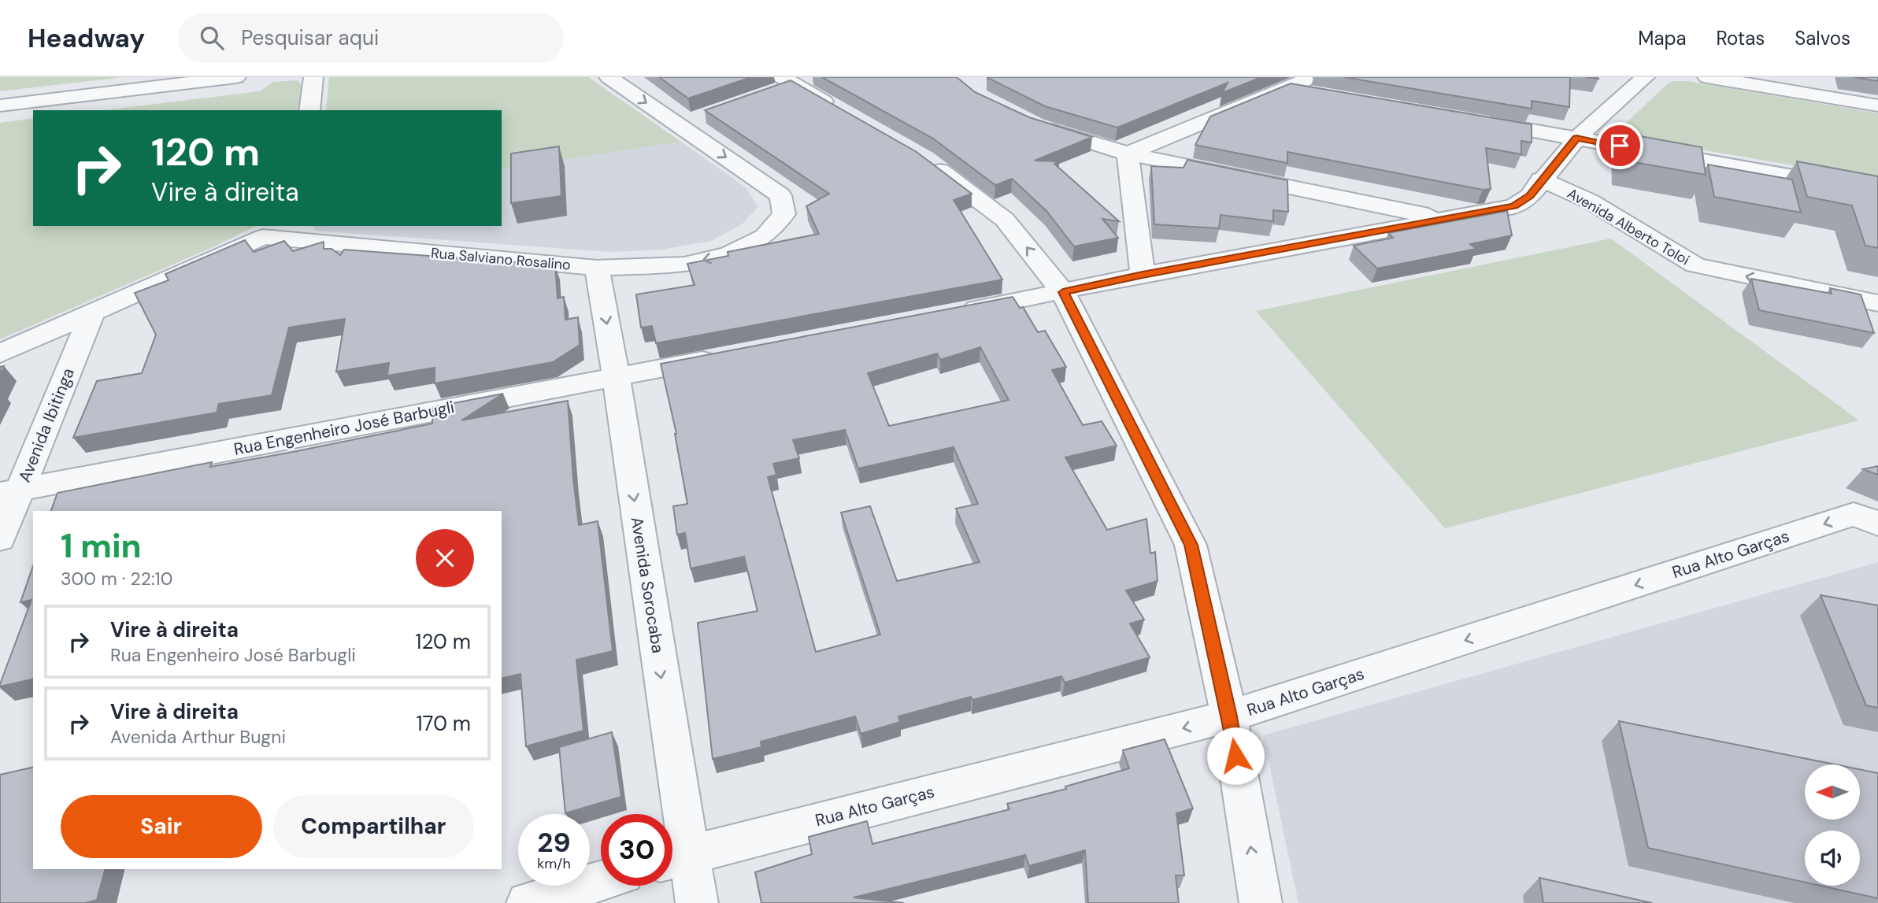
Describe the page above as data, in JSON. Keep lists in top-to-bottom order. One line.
{"streets":{"street":["Avenida Alberto Toloi","Rua Salviano Rosalino","Avenida Ibitinga","Rua Engenheiro José Barbugli","Rua Alto Garças","Avenida Sorocaba"]},"crossings":[["Rua Salviano Rosalino","Avenida Ibitinga"],["Rua Salviano Rosalino","Avenida Sorocaba"],["Avenida Ibitinga","Rua Engenheiro José Barbugli"],["Rua Engenheiro José Barbugli","Avenida Sorocaba"],["Rua Alto Garças","Avenida Sorocaba"]],"one_way":["Rua Alto Garças","Avenida Sorocaba"],"north":"left","page":{"header":"Headway","search":"Pesquisar aqui","nav":["Mapa","Rotas","Salvos"],"turn":["120 m","Vire à direita"],"heading":["1 min","300 m · 22:10"],"list":[{"name":"Vire à direita","note":"Rua Engenheiro José Barbugli","value":"120 m"},{"name":"Vire à direita","note":"Avenida Arthur Bugni","value":"170 m"}],"buttons":["Sair","Compartilhar"],"speed":"29 km/h","limit":"30"}}
